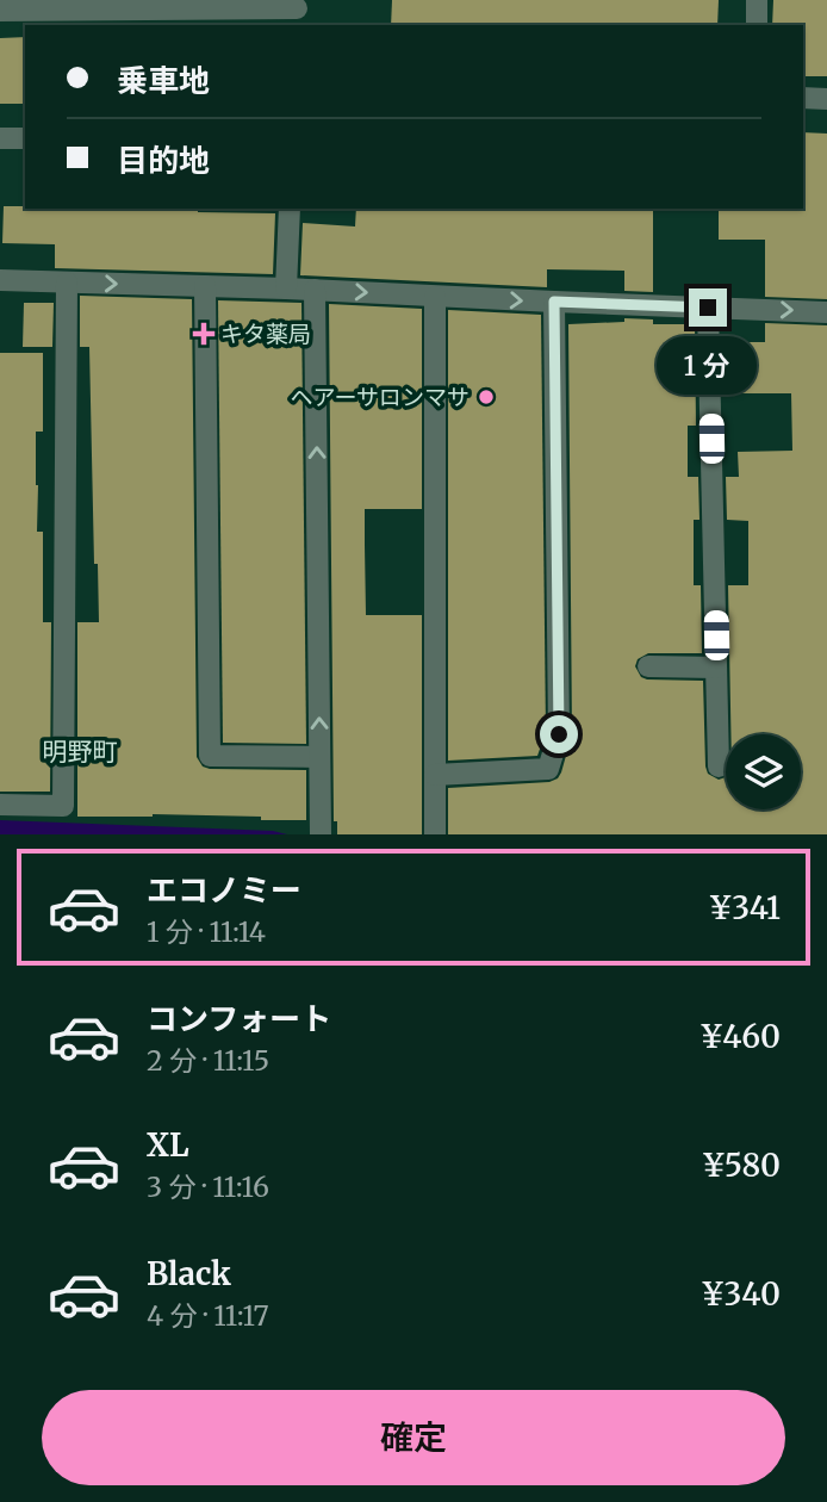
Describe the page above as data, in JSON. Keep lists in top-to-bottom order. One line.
{"districts":["明野町"],"places":{"health":["キタ薬局"],"other":["ヘアーサロンマサ"]},"page":{"banner":["乗車地","目的地"],"bubble":"1 分","list":[{"name":"エコノミー","note":"1 分 · 11:14","value":"¥341"},{"name":"コンフォート","note":"2 分 · 11:15","value":"¥460"},{"name":"XL","note":"3 分 · 11:16","value":"¥580"},{"name":"Black","note":"4 分 · 11:17","value":"¥340"}],"buttons":"確定"}}
